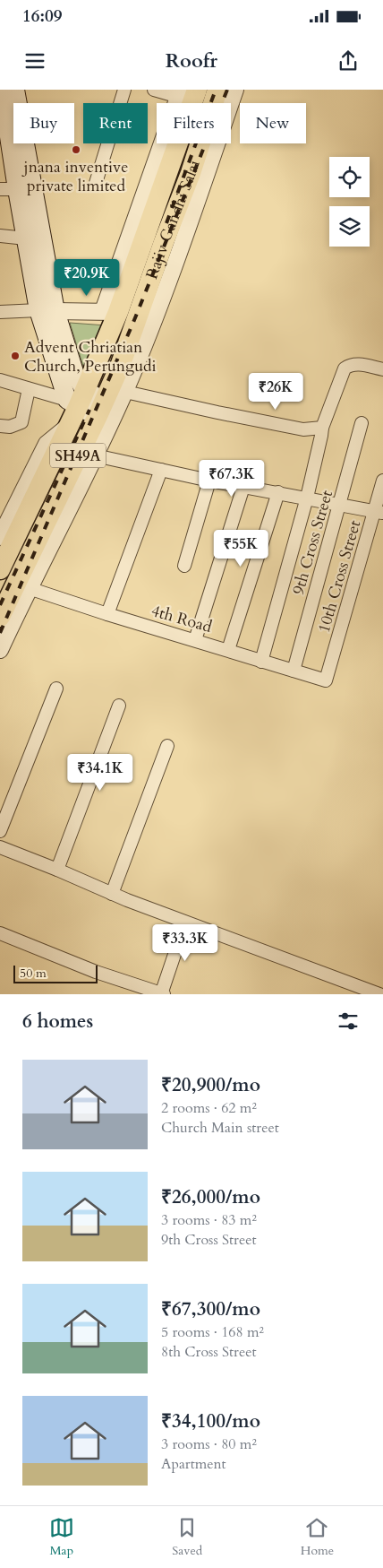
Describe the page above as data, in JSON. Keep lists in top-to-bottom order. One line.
{"streets":{"main road":["Rajiv Gandhi Salai","SH49A"],"street":["9th Cross Street","10th Cross Street","4th Road"]},"crossings":[["Rajiv Gandhi Salai","4th Road"],["9th Cross Street","4th Road"],["10th Cross Street","4th Road"]],"places":["jnana inventive private limited","Advent Chriatian Church, Perungudi"],"scale_bar":"50 m","page":{"status":"16:09","header":"Roofr","chip":["Buy","Rent","Filters","New"],"price":["₹20.9K","₹26K","₹67.3K","₹55K","₹34.1K","₹33.3K"],"scale":"50 m","heading":"6 homes","list":[{"name":"₹20,900/mo","note":"2 rooms · 62 m² · Church Main street"},{"name":"₹26,000/mo","note":"3 rooms · 83 m² · 9th Cross Street"},{"name":"₹67,300/mo","note":"5 rooms · 168 m² · 8th Cross Street"},{"name":"₹34,100/mo","note":"3 rooms · 80 m² · Apartment"}],"tabs":["Map","Saved","Home"]}}
